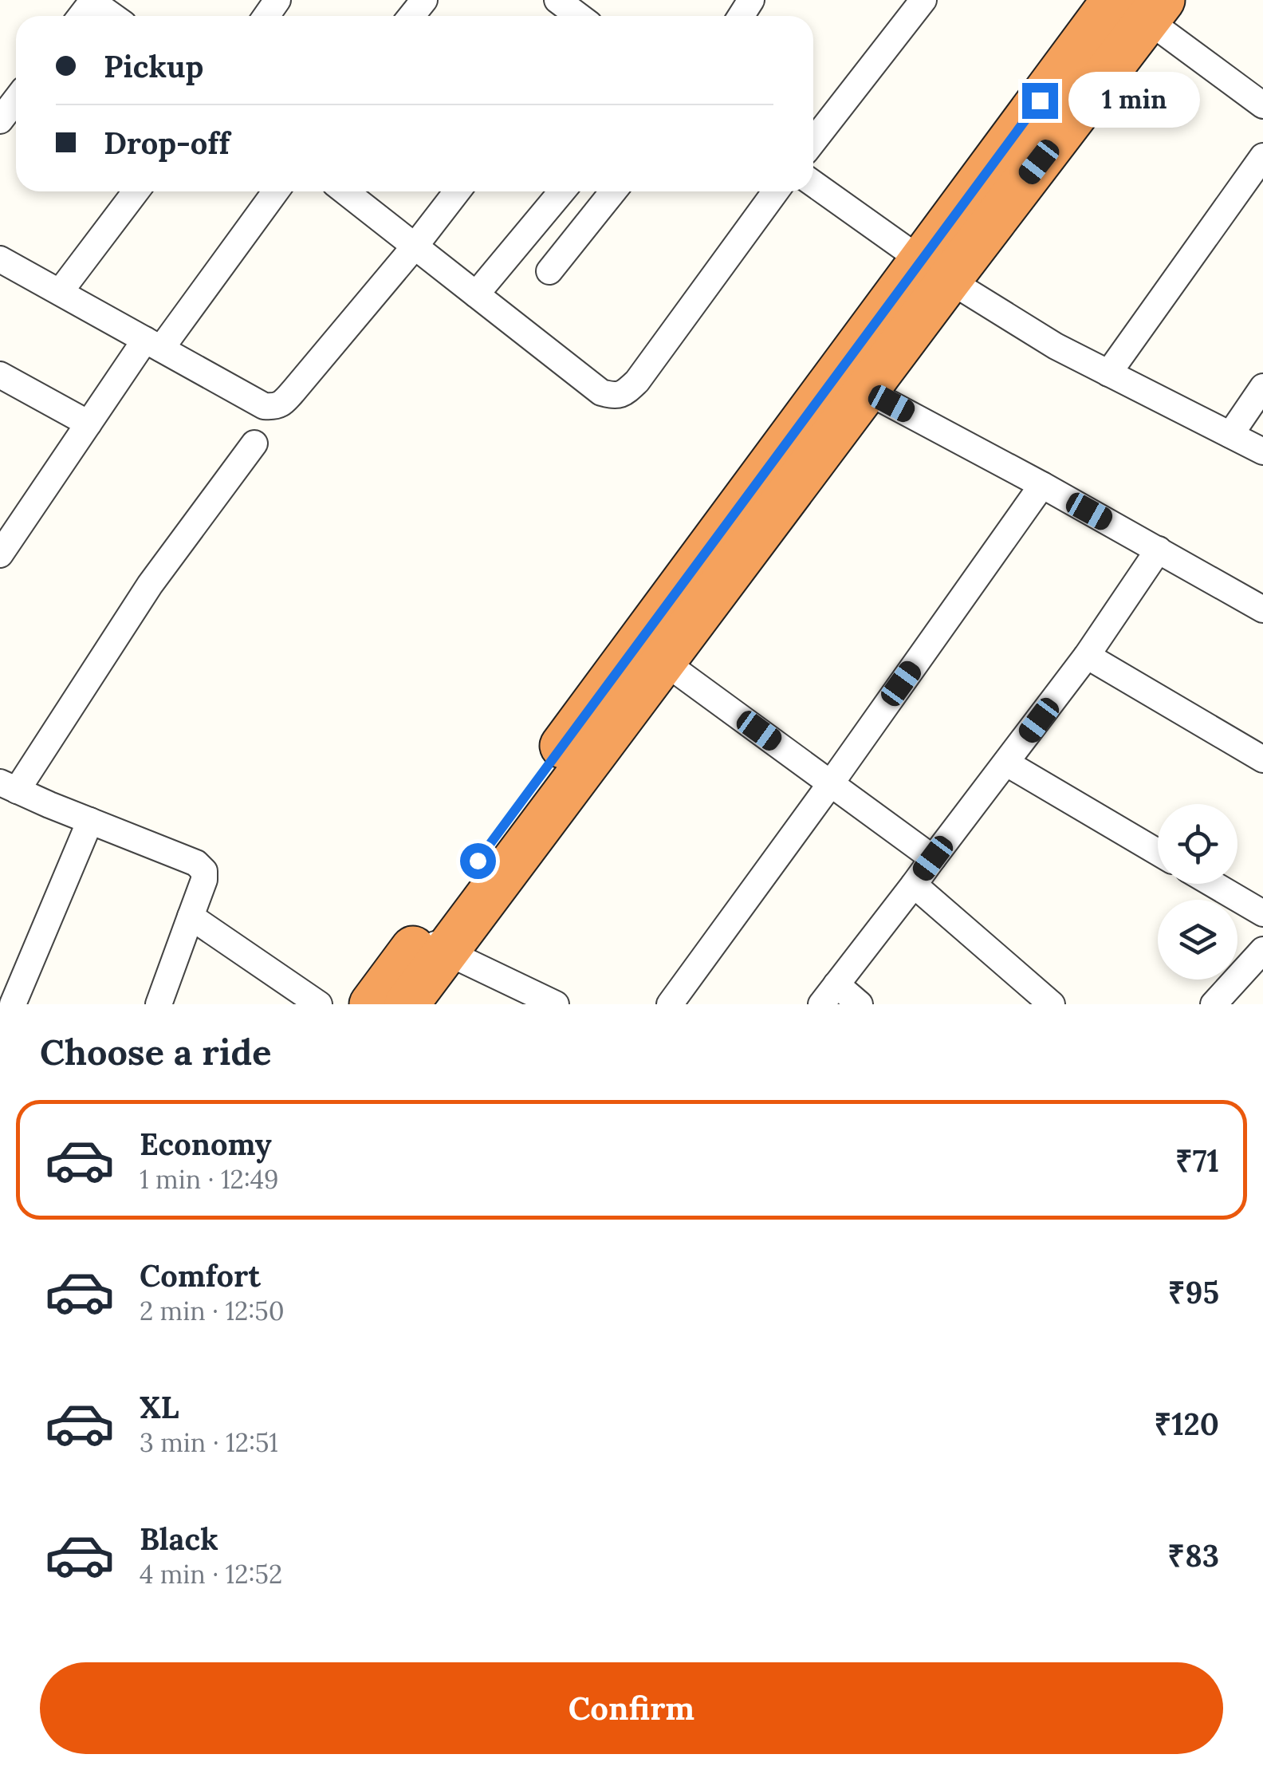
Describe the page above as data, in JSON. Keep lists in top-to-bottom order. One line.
{"page":{"banner":["Pickup","Drop-off"],"bubble":"1 min","heading":"Choose a ride","list":[{"name":"Economy","note":"1 min · 12:49","value":"₹71"},{"name":"Comfort","note":"2 min · 12:50","value":"₹95"},{"name":"XL","note":"3 min · 12:51","value":"₹120"},{"name":"Black","note":"4 min · 12:52","value":"₹83"}],"buttons":"Confirm"}}
